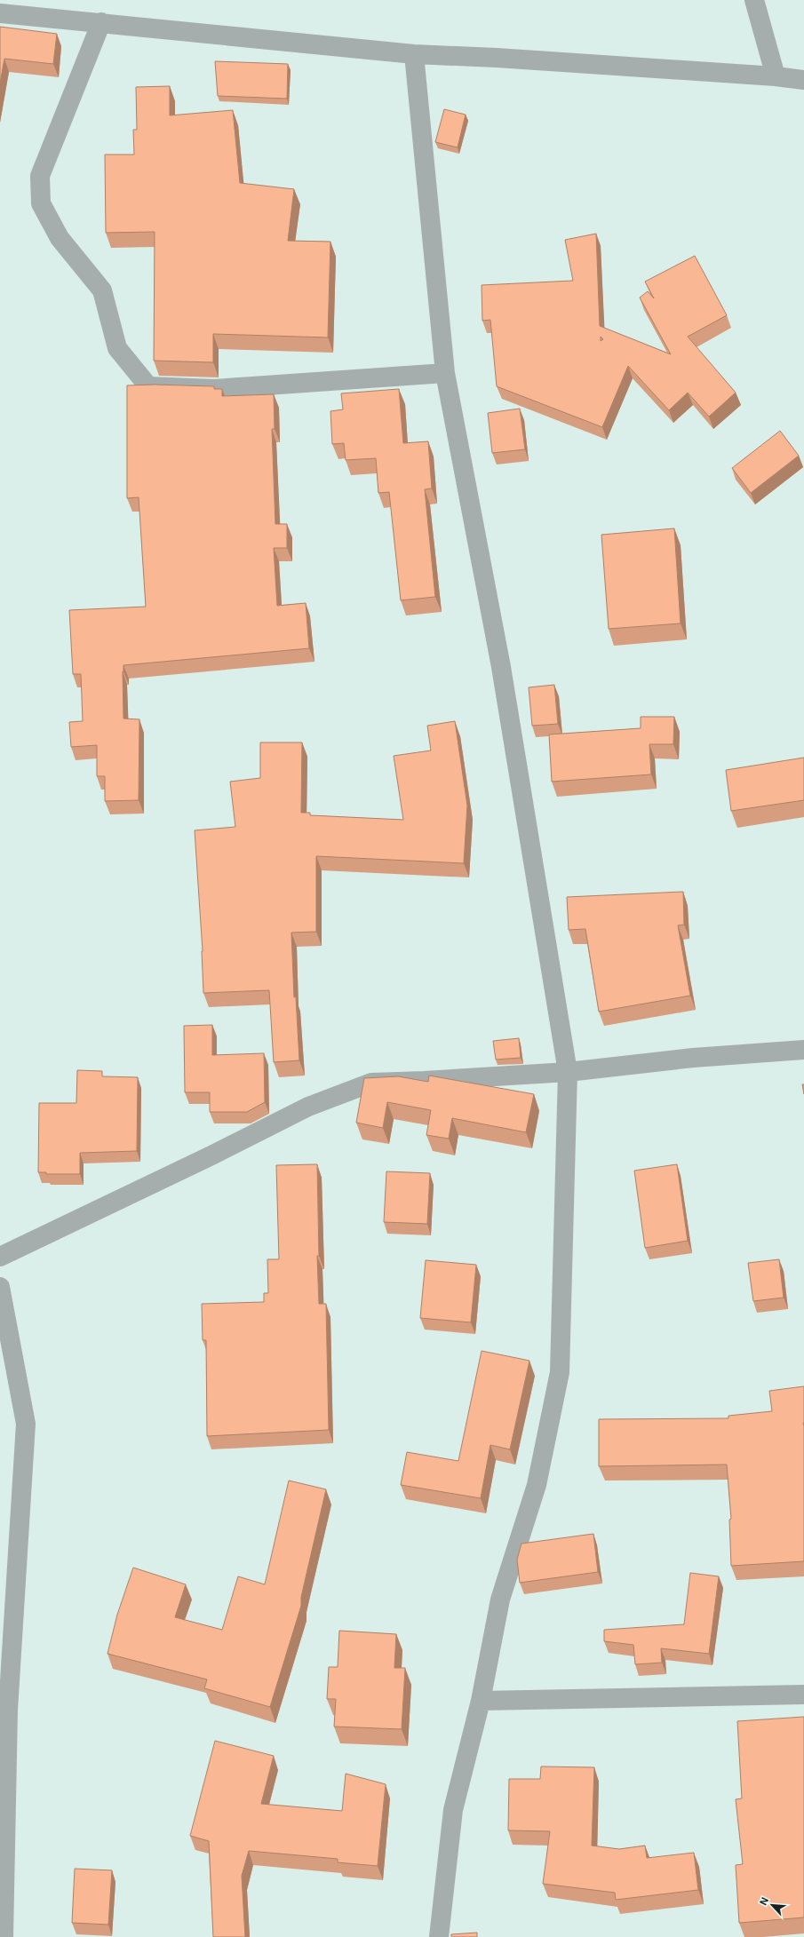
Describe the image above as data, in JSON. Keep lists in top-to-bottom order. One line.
{"north":"top left"}
